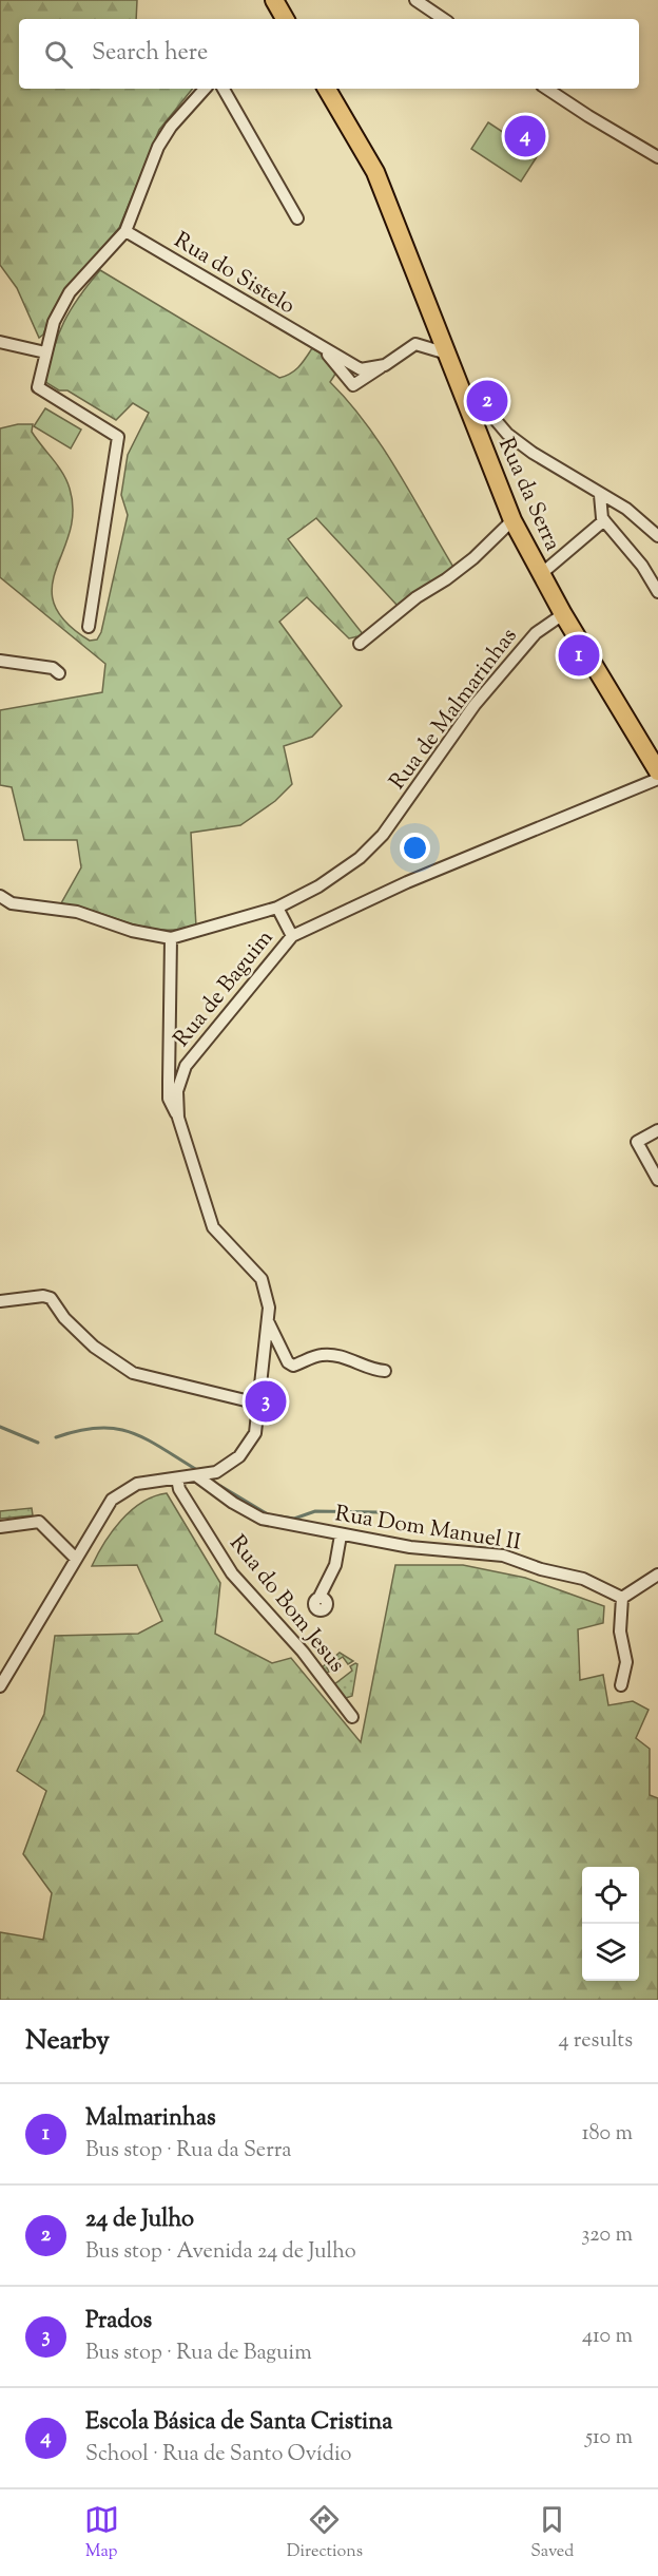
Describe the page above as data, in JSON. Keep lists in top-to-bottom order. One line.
{"streets":{"main road":["Rua da Serra"],"street":["Rua do Sistelo","Rua de Malmarinhas","Rua de Baguim","Rua Dom Manuel II","Rua do Bom Jesus"]},"crossings":[["Rua do Sistelo","Rua da Serra"],["Rua da Serra","Rua de Malmarinhas"],["Rua de Baguim","Rua Dom Manuel II"],["Rua de Baguim","Rua do Bom Jesus"]],"page":{"search":"Search here","pins":["4","2","1","3"],"heading":["Nearby","4 results"],"list":[{"mark":"1","name":"Malmarinhas","note":"Bus stop · Rua da Serra","value":"180 m"},{"mark":"2","name":"24 de Julho","note":"Bus stop · Avenida 24 de Julho","value":"320 m"},{"mark":"3","name":"Prados","note":"Bus stop · Rua de Baguim","value":"410 m"},{"mark":"4","name":"Escola Básica de Santa Cristina","note":"School · Rua de Santo Ovídio","value":"510 m"}],"nav":["Map","Directions","Saved"]}}
